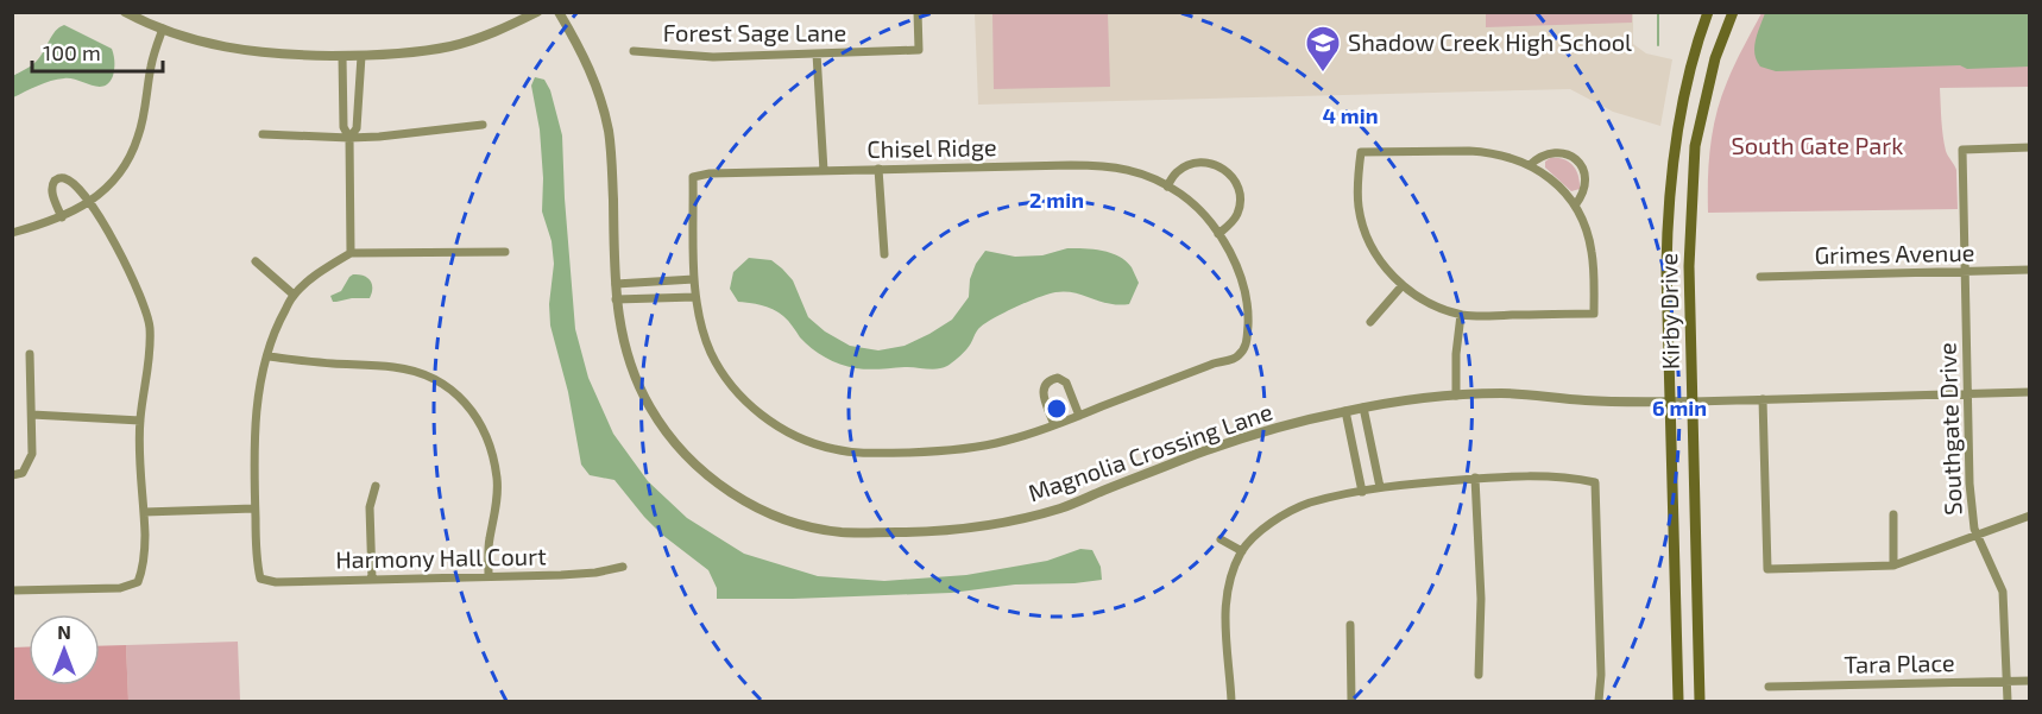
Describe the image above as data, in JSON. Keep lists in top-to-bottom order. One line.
{"streets":{"main road":["Kirby Drive"],"street":["Forest Sage Lane","Chisel Ridge","Grimes Avenue","Southgate Drive","Magnolia Crossing Lane","Harmony Hall Court","Tara Place"]},"crossings":[["Grimes Avenue","Southgate Drive"],["Kirby Drive","Magnolia Crossing Lane"],["Southgate Drive","Tara Place"]],"parks":["South Gate Park"],"places":{"school or university":["Shadow Creek High School"]},"scale_bar":"100 m","north":"top","rings":["4 min","2 min","6 min"]}
